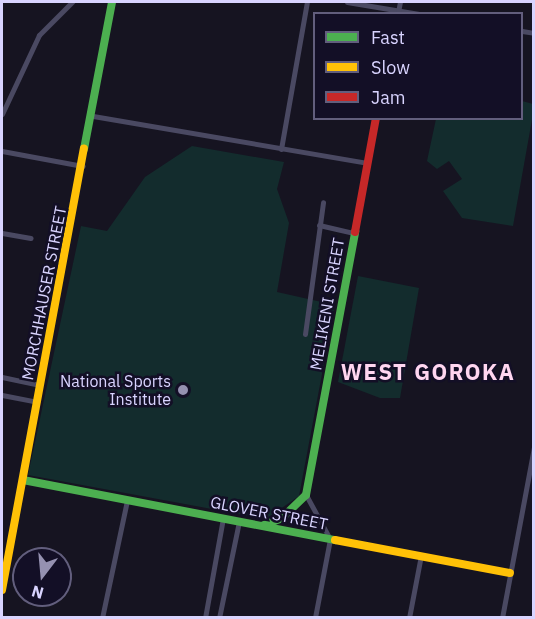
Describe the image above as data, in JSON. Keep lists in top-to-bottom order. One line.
{"streets":{"street":["MORCHHAUSER STREET","MELIKENI STREET","GLOVER STREET"]},"crossings":[["MORCHHAUSER STREET","GLOVER STREET"]],"districts":["WEST GOROKA"],"places":["National Sports Institute"],"legend":["Fast","Slow","Jam"],"north":"bottom"}
